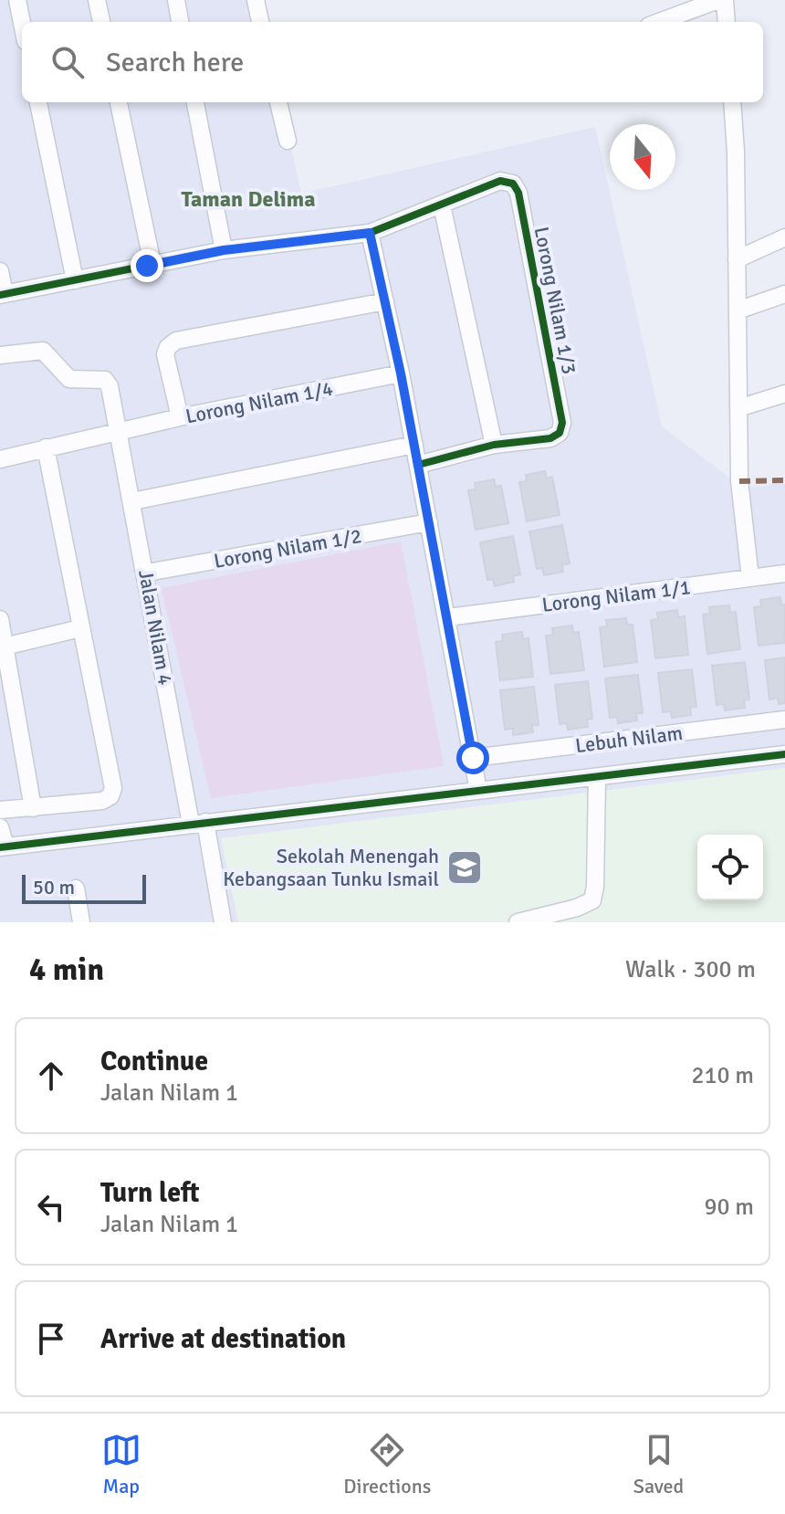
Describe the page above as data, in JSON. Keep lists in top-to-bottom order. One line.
{"streets":{"street":["Lorong Nilam 1/3","Lorong Nilam 1/4","Lorong Nilam 1/2","Lorong Nilam 1/1","Jalan Nilam 4","Lebuh Nilam"]},"crossings":[["Lorong Nilam 1/4","Jalan Nilam 4"],["Lorong Nilam 1/2","Jalan Nilam 4"]],"districts":["Taman Delima"],"places":{"school or university":["Sekolah Menengah Kebangsaan Tunku Ismail"]},"scale_bar":"50 m","north":"bottom","page":{"search":"Search here","scale":"50 m","heading":["4 min","Walk · 300 m"],"list":[["Continue","Jalan Nilam 1","210 m"],["Turn left","Jalan Nilam 1","90 m"],"Arrive at destination"],"nav":["Map","Directions","Saved"]}}
